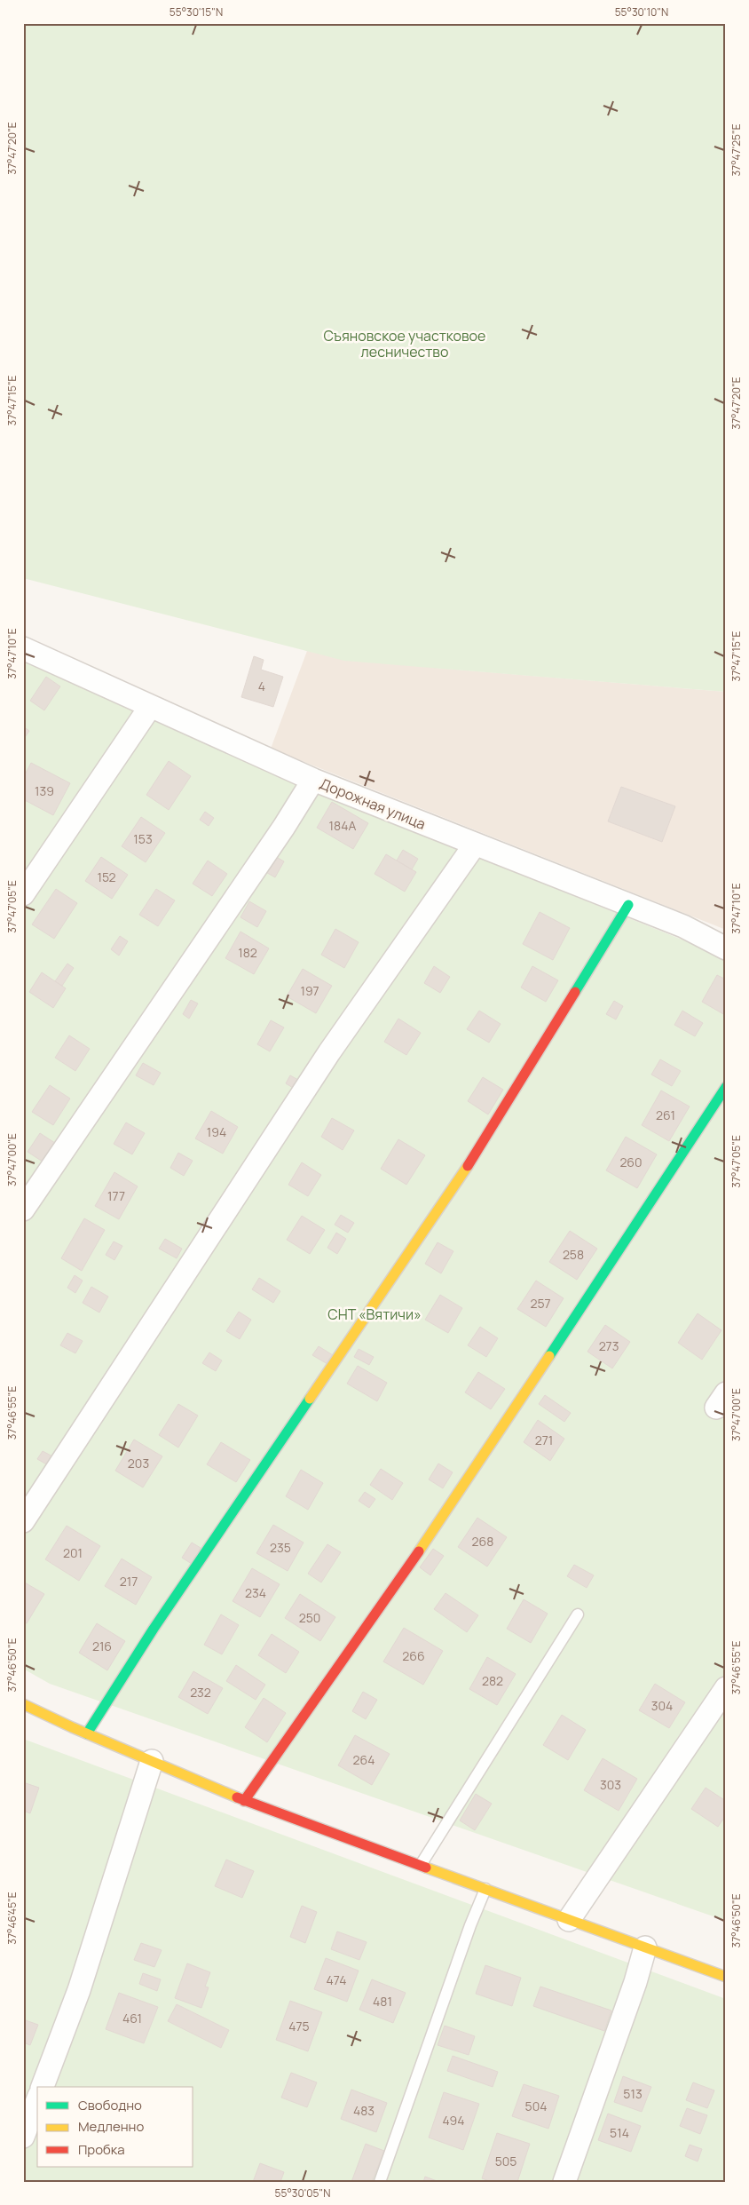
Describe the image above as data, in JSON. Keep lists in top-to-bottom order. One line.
{"streets":{"street":["Дорожная улица"]},"parks":["Съяновское участковое лесничество","СНТ «Вятичи»"],"house_numbers":["4","139","184А","153","152","182","197","261","194","260","177","258","257","273","271","203","268","235","201","217","234","250","216","266","282","232","304","264","303","474","481","461","475","513","504","483","494","514","505"],"legend":["Свободно","Медленно","Пробка"],"coordinates":["55°30'15\"N","55°30'10\"N","37°47'20\"E","37°47'25\"E","37°47'15\"E","37°47'10\"E","37°47'05\"E","37°47'00\"E","37°46'55\"E","37°46'50\"E","37°46'45\"E","55°30'05\"N"]}
